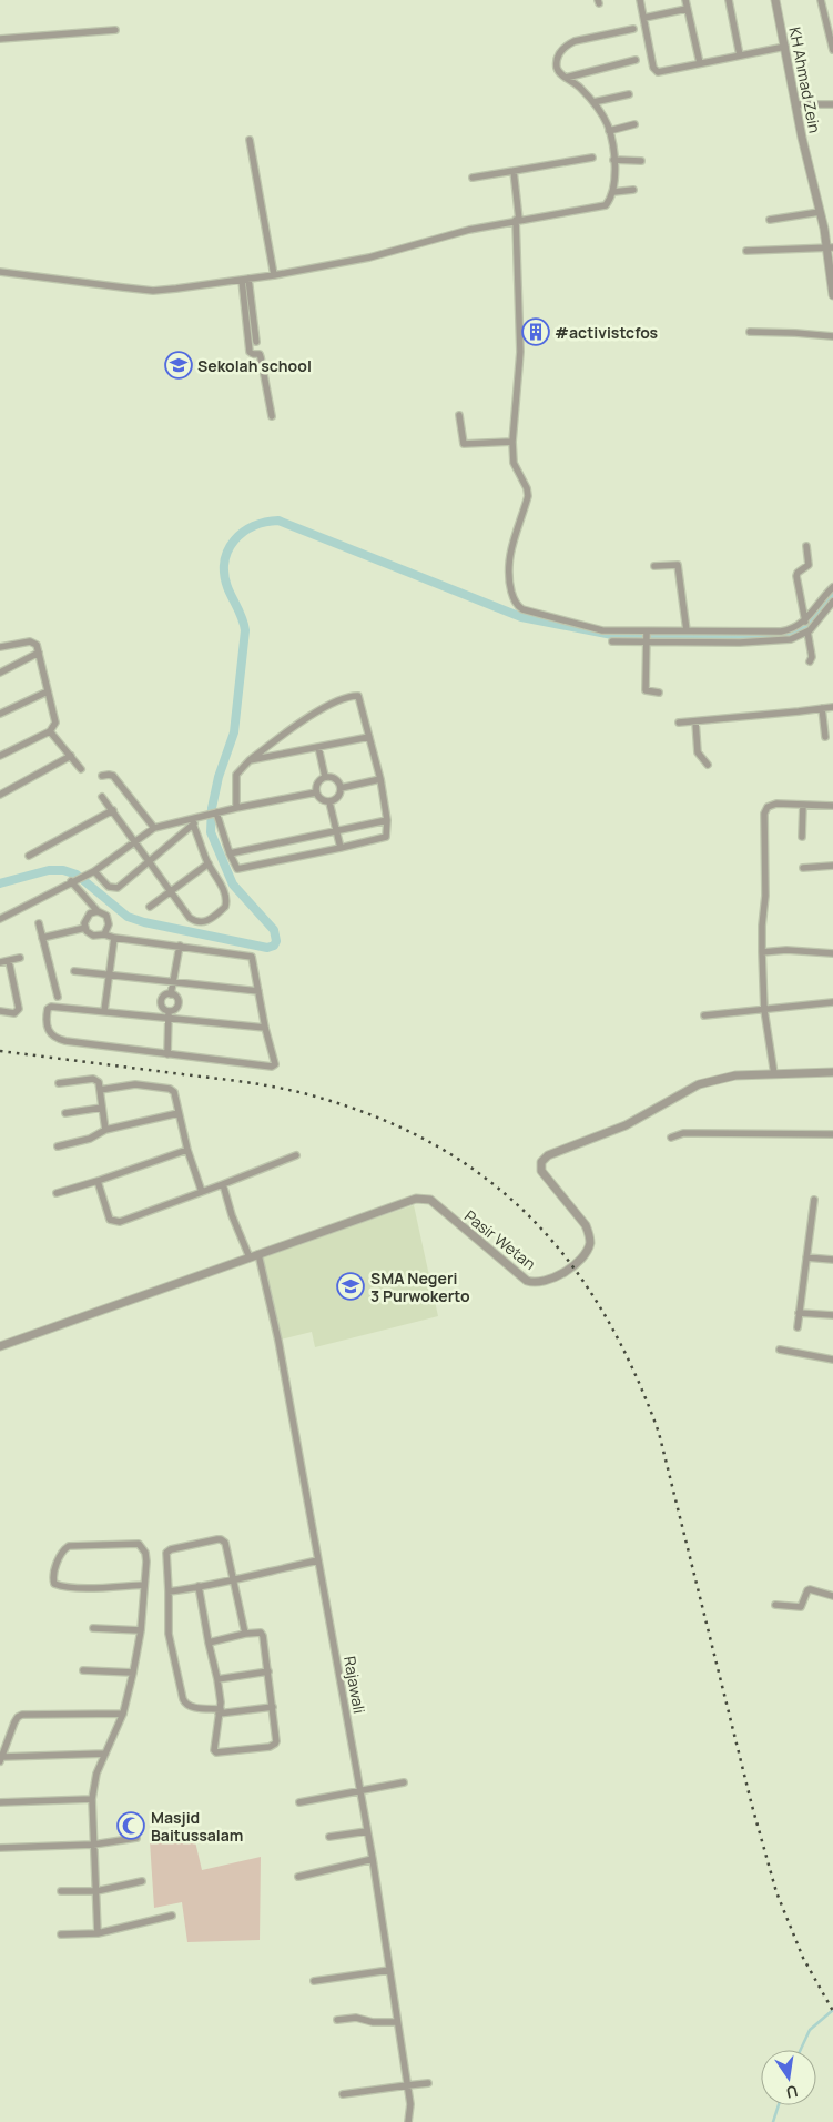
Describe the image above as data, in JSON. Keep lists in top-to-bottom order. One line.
{"streets":{"street":["KH Ahmad Zein","Pasir Wetan","Rajawali"]},"crossings":[["Pasir Wetan","Rajawali"]],"places":{"building":["#activistcfos"],"school or university":["Sekolah school","SMA Negeri 3 Purwokerto"],"mosque":["Masjid Baitussalam"]},"north":"bottom"}
